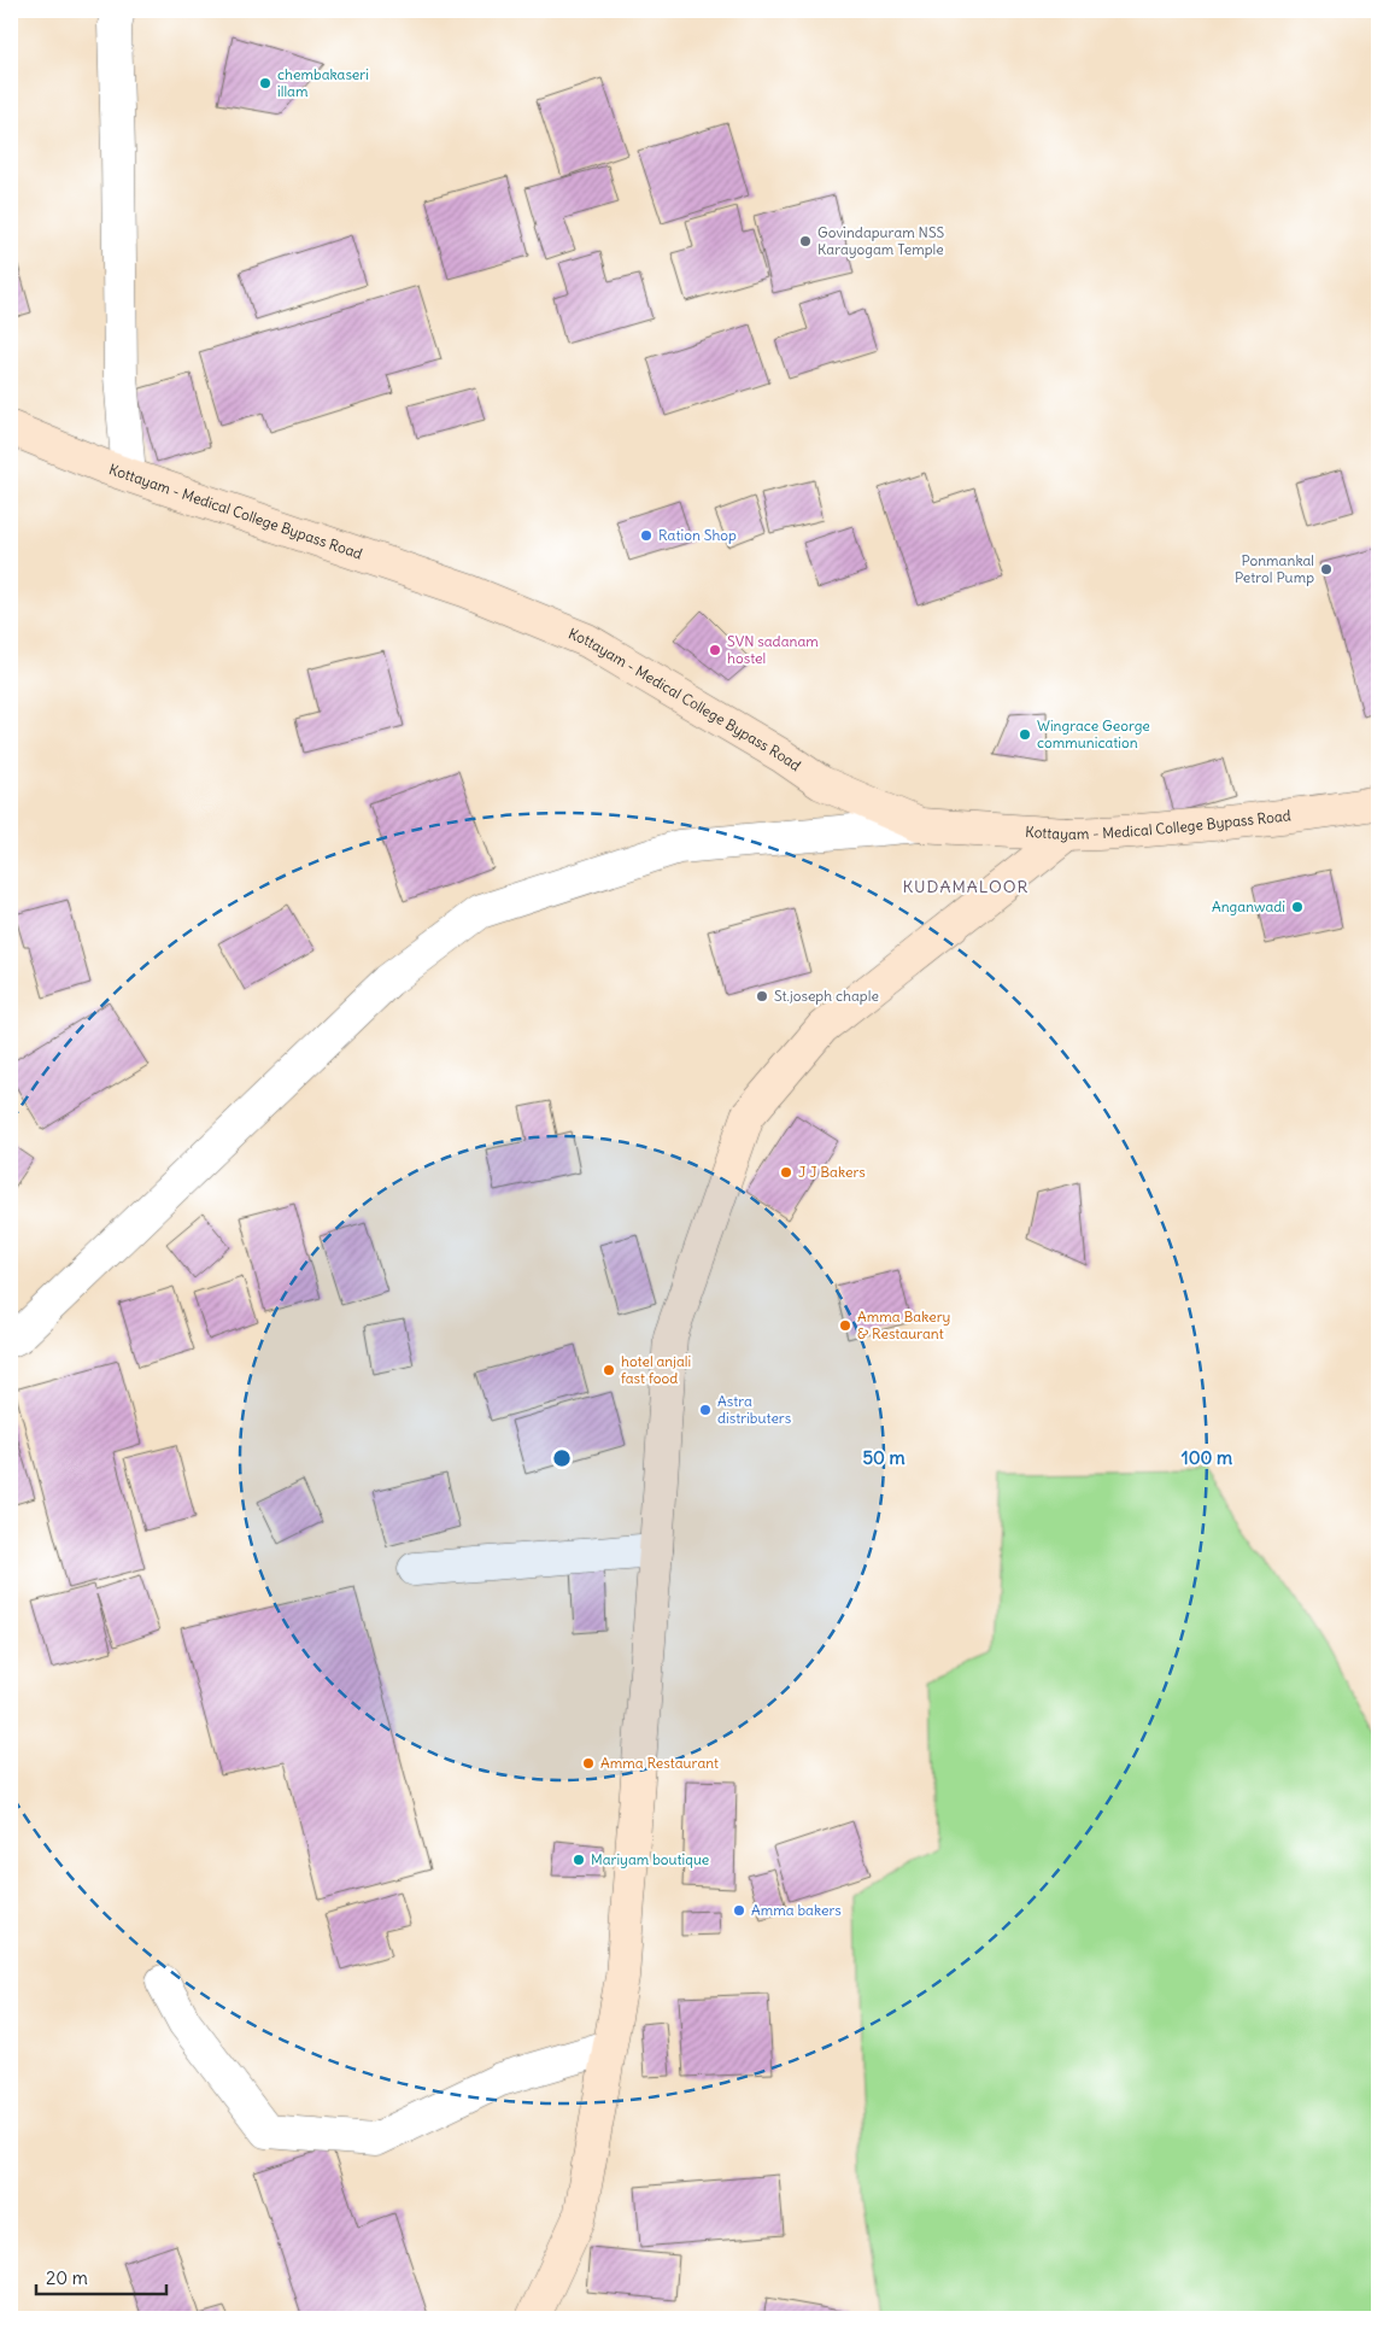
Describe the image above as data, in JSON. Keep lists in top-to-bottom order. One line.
{"streets":{"main road":["Kottayam - Medical College Bypass Road"]},"districts":["KUDAMALOOR"],"places":["chembakaseri illam","Govindapuram NSS Karayogam Temple","Ration Shop","Ponmankal Petrol Pump","SVN sadanam hostel","Wingrace George communication","Anganwadi","St.joseph chaple","J J Bakers","Amma Bakery & Restaurant","hotel anjali fast food","Astra distributers","Amma Restaurant","Mariyam boutique","Amma bakers"],"scale_bar":"20 m","rings":["50 m","100 m"]}
